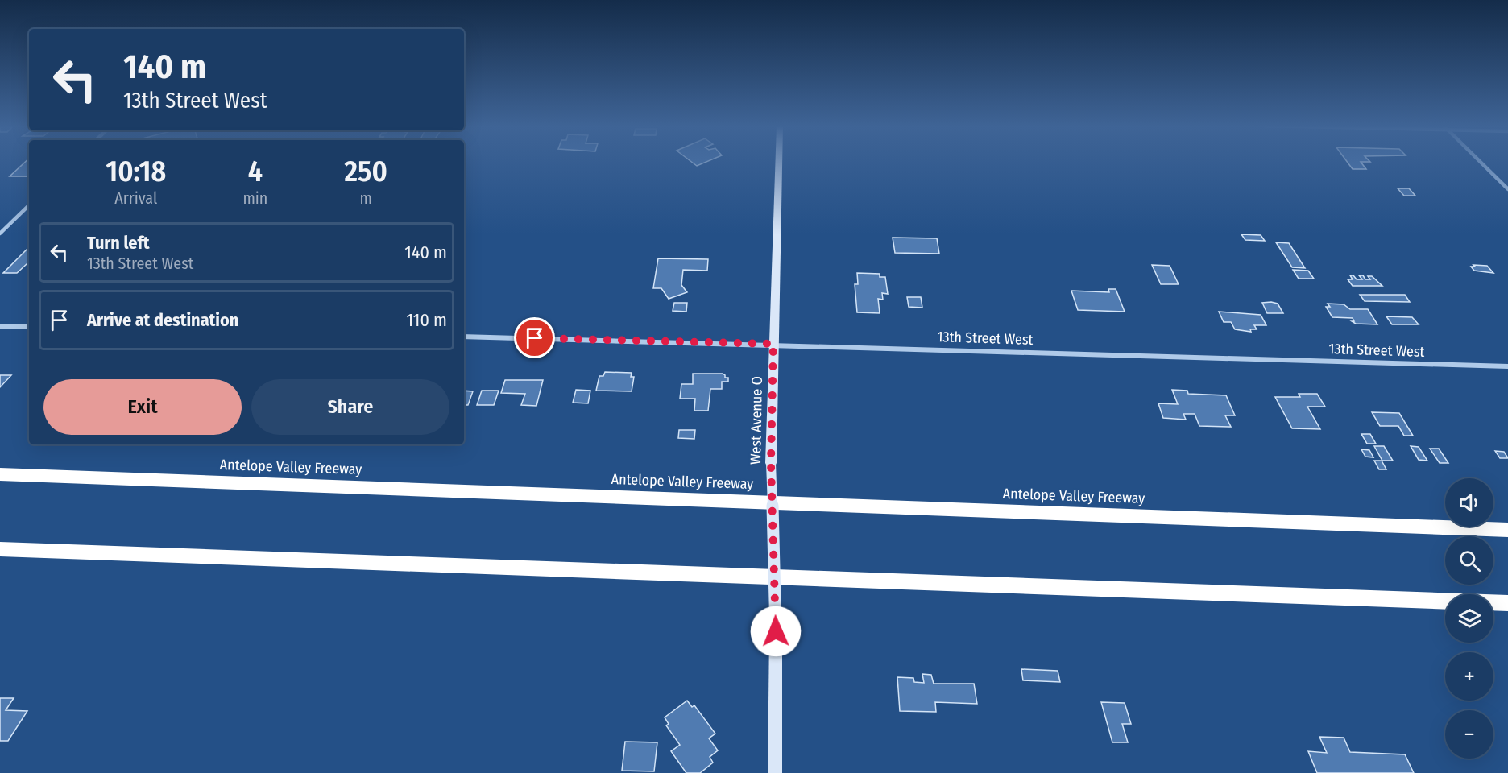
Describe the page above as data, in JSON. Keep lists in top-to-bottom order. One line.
{"streets":{"highway":["Antelope Valley Freeway"],"street":["13th Street West","West Avenue O"]},"crossings":[["13th Street West","West Avenue O"]],"page":{"turn":["140 m","13th Street West"],"eta":["10:18","Arrival","4","min","250","m"],"list":[{"name":"Turn left","note":"13th Street West","value":"140 m"},{"name":"Arrive at destination","value":"110 m"}],"buttons":["Exit","Share"],"map_buttons":["+","−"]}}
